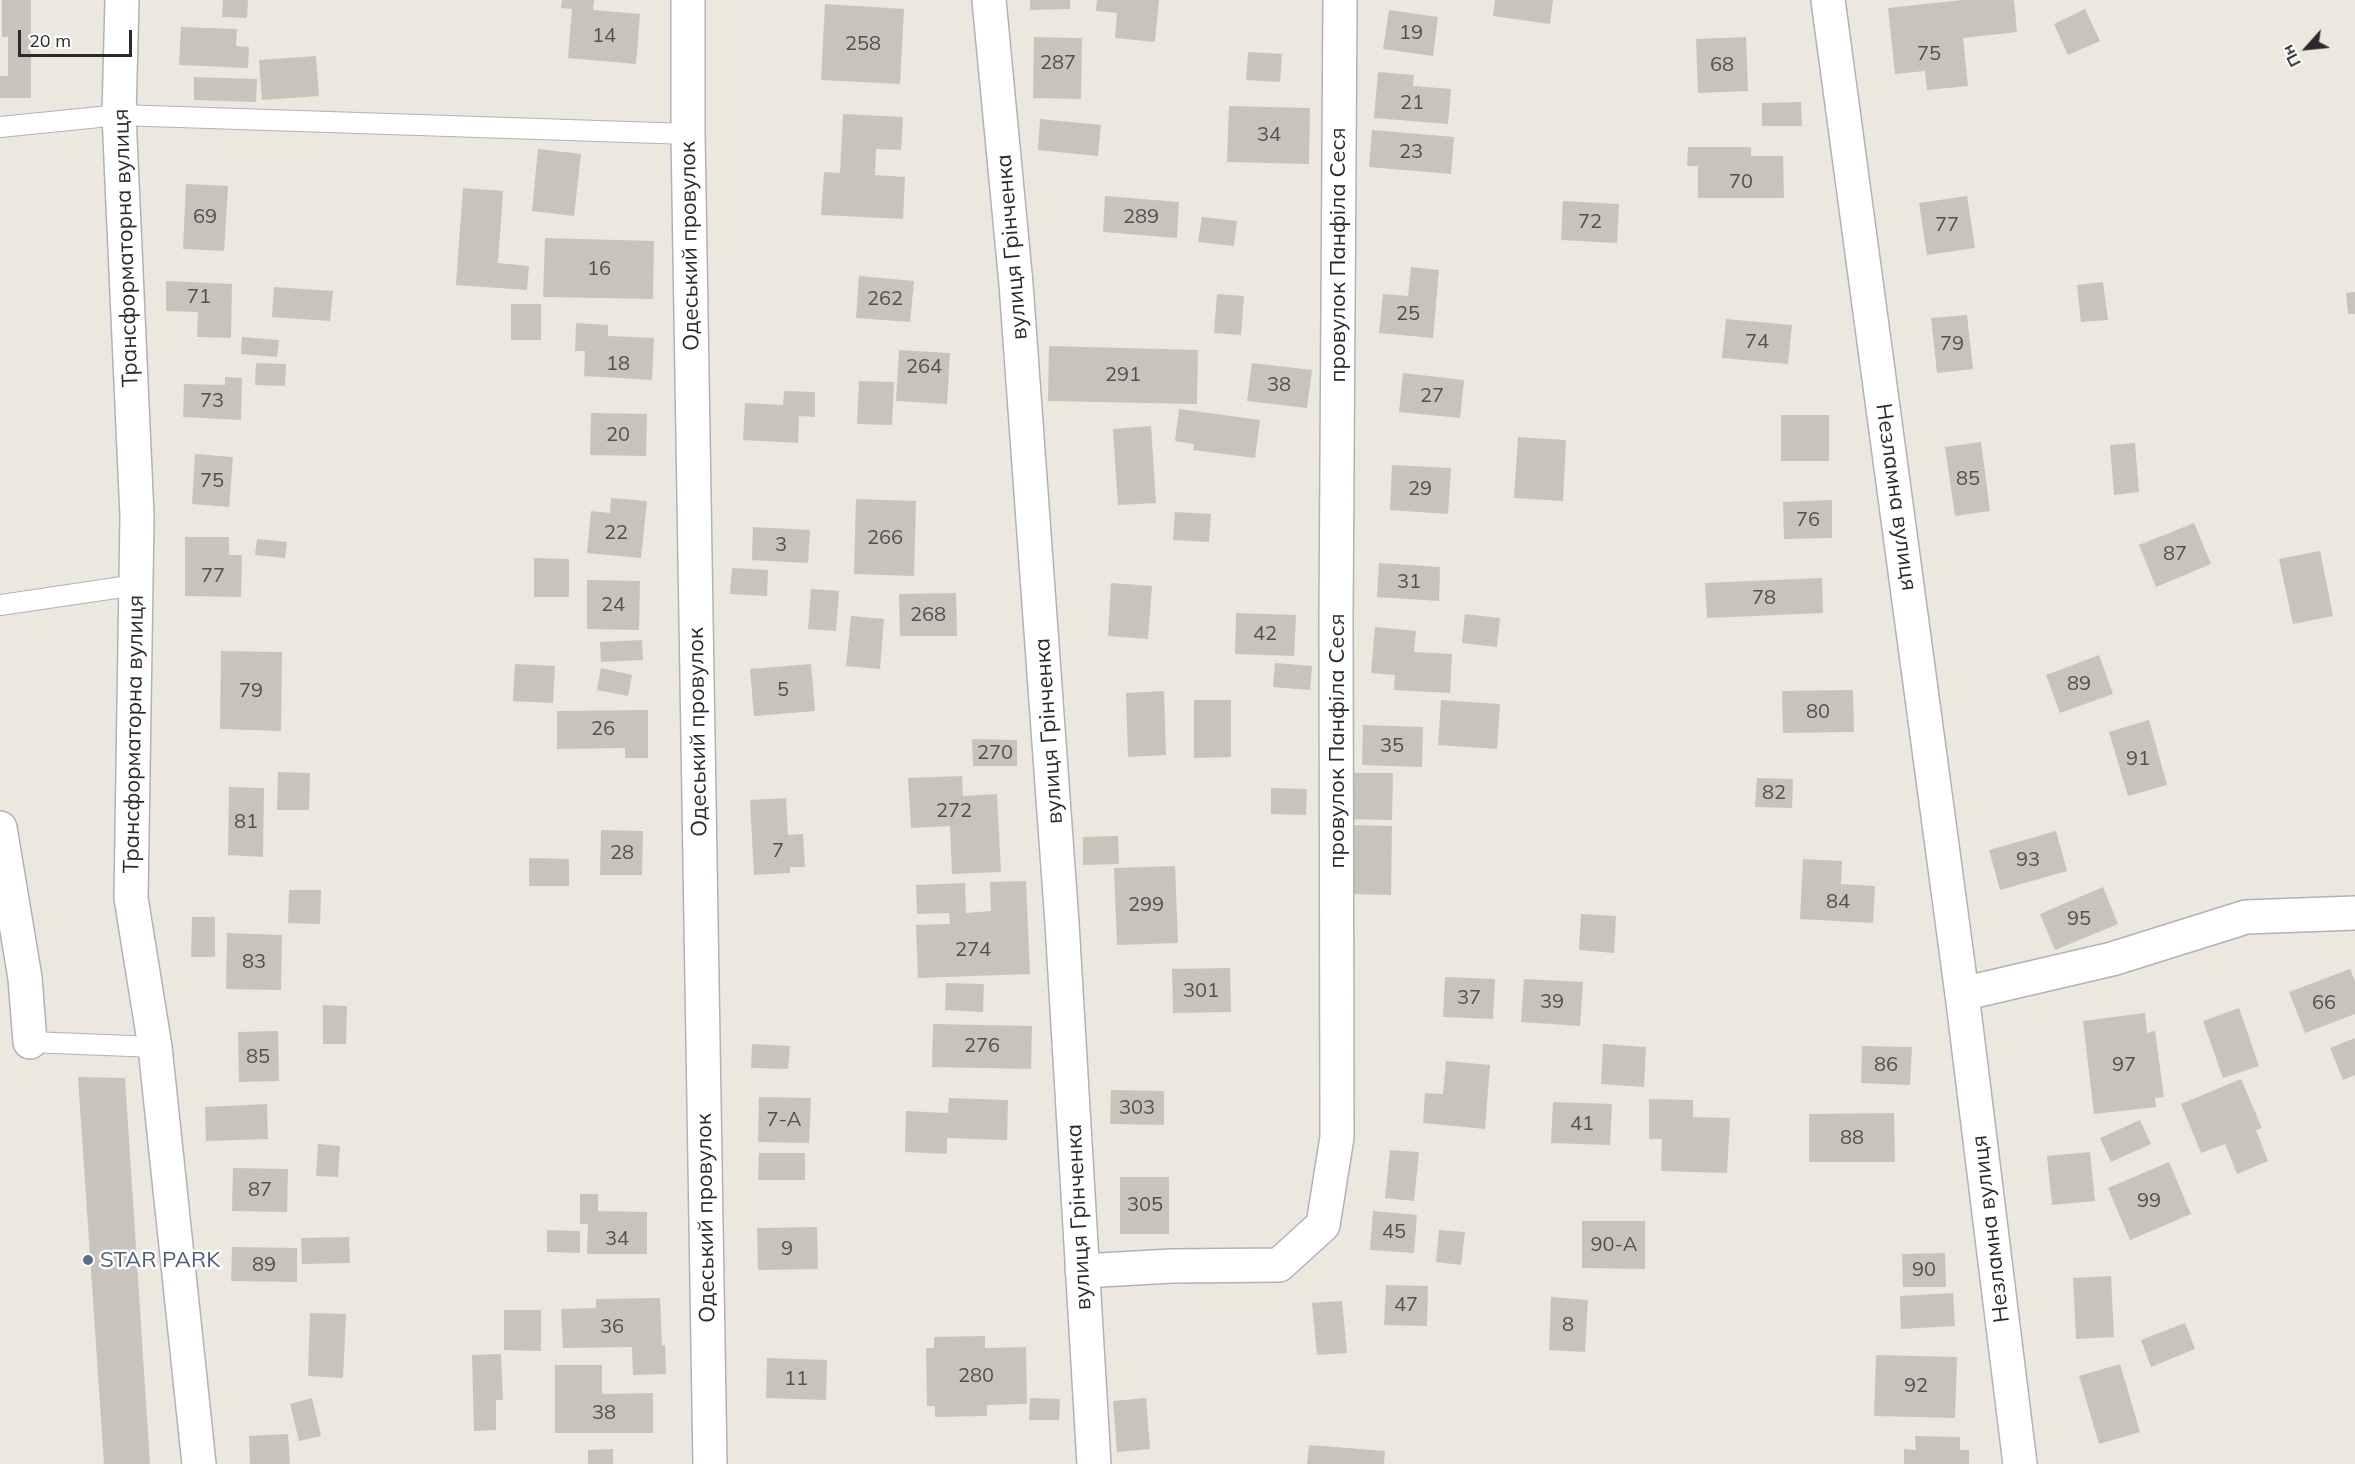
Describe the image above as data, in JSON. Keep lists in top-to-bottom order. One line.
{"streets":{"street":["Одеський провулок","вулиця Грінченка","Трансформаторна вулиця","провулок Панфіла Сеся","Незламна вулиця"]},"crossings":[["вулиця Грінченка","провулок Панфіла Сеся"]],"places":["STAR PARK"],"house_numbers":["19","14","258","75","287","68","21","34","23","70","69","289","72","77","16","71","262","25","74","79","18","264","291","38","27","73","20","85","75","29","76","22","266","3","87","77","31","78","24","268","42","89","5","79","80","26","35","270","91","82","272","81","7","28","93","84","299","95","274","83","301","37","39","66","276","85","86","97","303","7-А","41","88","87","99","305","45","34","90-А","9","89","90","47","8","36","280","11","92","38"],"scale_bar":"20 m","north":"bottom left"}
